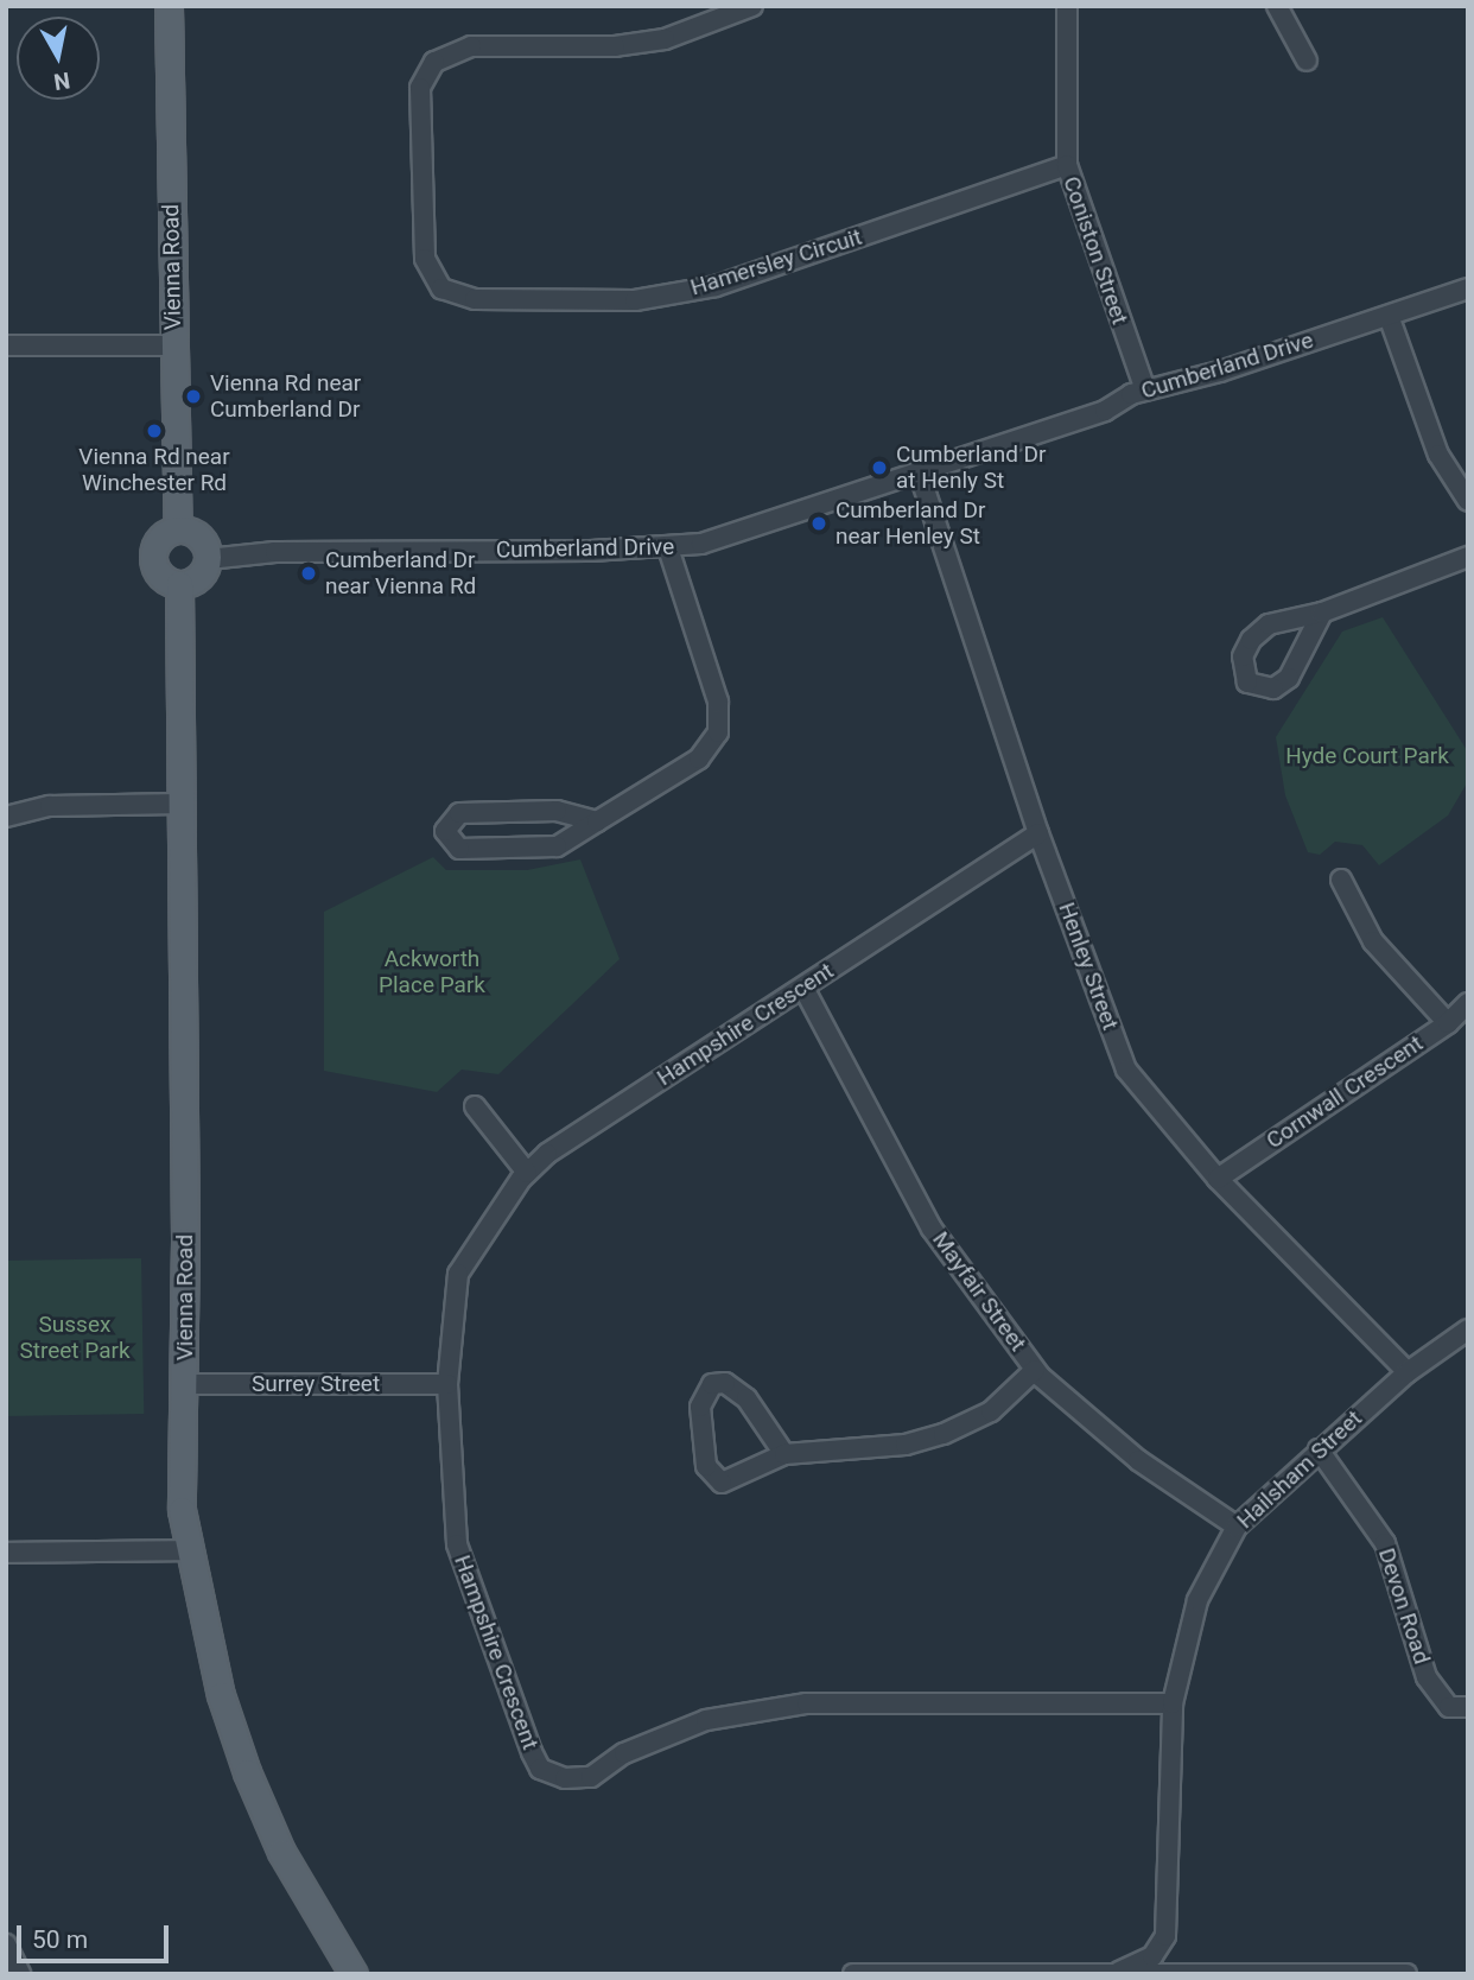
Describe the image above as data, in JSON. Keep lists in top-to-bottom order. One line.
{"streets":{"main road":["Vienna Road"],"street":["Coniston Street","Hamersley Circuit","Cumberland Drive","Henley Street","Hampshire Crescent","Cornwall Crescent","Mayfair Street","Surrey Street","Hailsham Street","Devon Road"]},"crossings":[["Coniston Street","Hamersley Circuit"],["Coniston Street","Cumberland Drive"],["Vienna Road","Cumberland Drive"],["Vienna Road","Surrey Street"],["Cumberland Drive","Henley Street"],["Henley Street","Hampshire Crescent"],["Henley Street","Cornwall Crescent"],["Henley Street","Hailsham Street"],["Hampshire Crescent","Mayfair Street"],["Hampshire Crescent","Surrey Street"],["Hampshire Crescent","Hailsham Street"],["Mayfair Street","Hailsham Street"],["Hailsham Street","Devon Road"]],"parks":["Hyde Court Park","Ackworth Place Park","Sussex Street Park"],"places":["Vienna Rd near Cumberland Dr","Vienna Rd near Winchester Rd","Cumberland Dr at Henly St","Cumberland Dr near Henley St","Cumberland Dr near Vienna Rd"],"scale_bar":"50 m","north":"bottom"}
